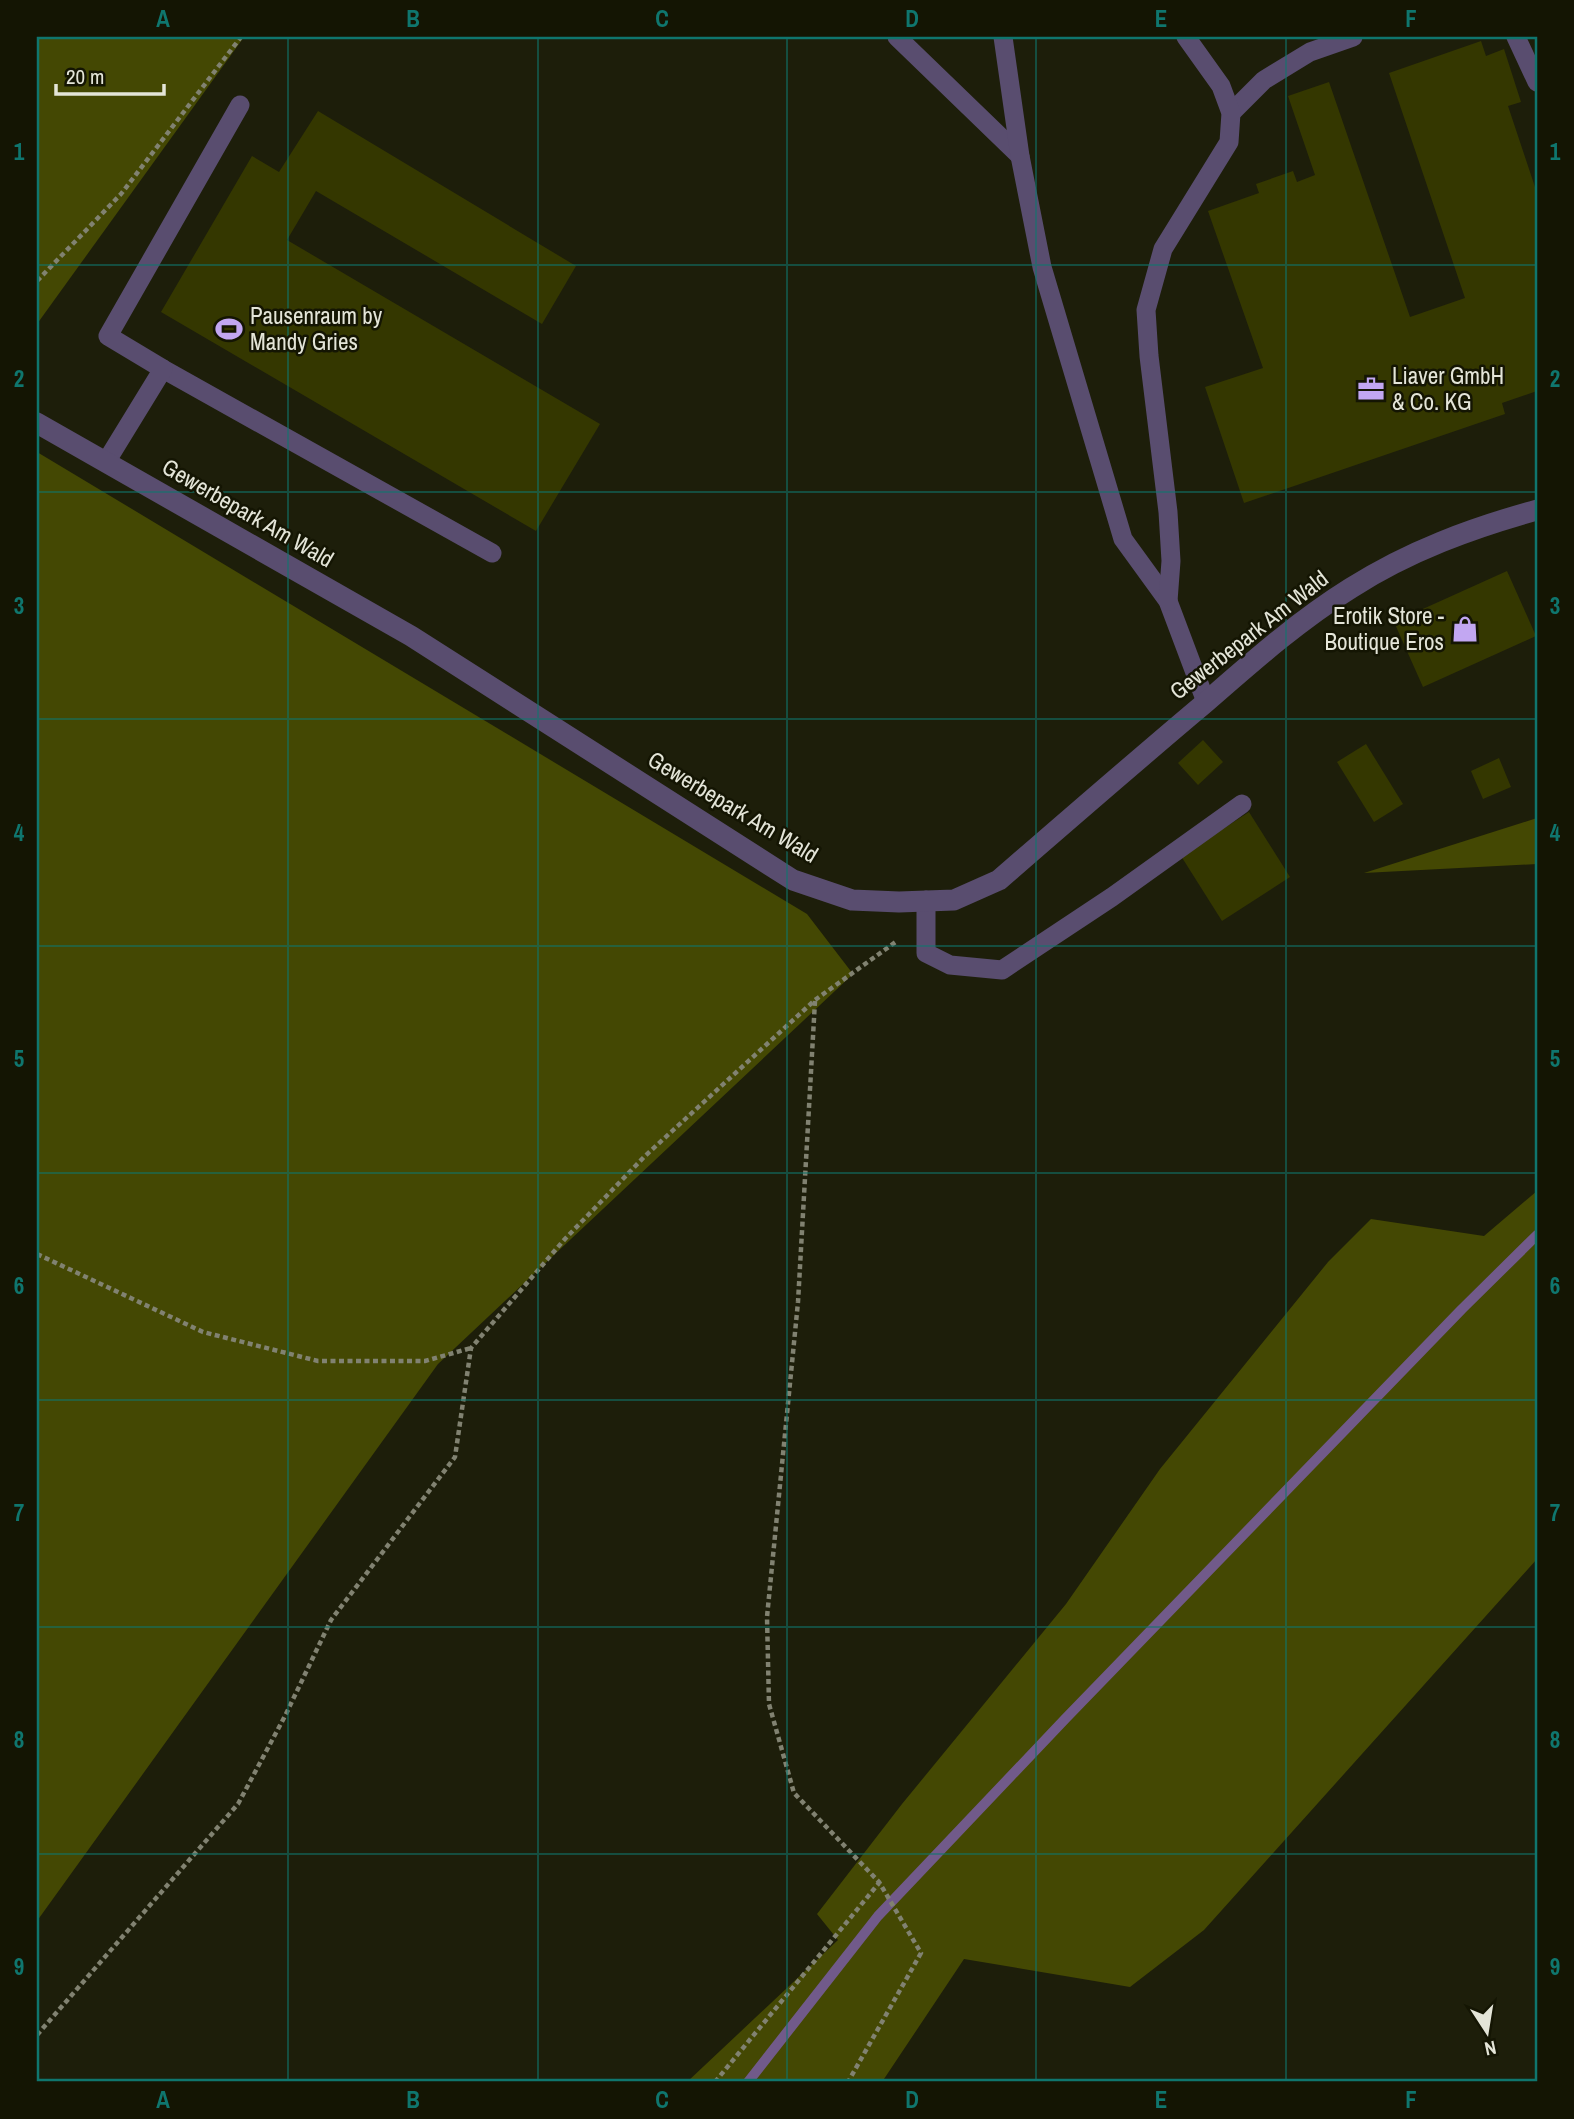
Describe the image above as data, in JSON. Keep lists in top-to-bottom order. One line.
{"streets":{"street":["Gewerbepark Am Wald"]},"places":{"sports":["Pausenraum by Mandy Gries"],"office":["Liaver GmbH & Co. KG"],"shop":["Erotik Store - Boutique Eros"]},"scale_bar":"20 m","north":"bottom","grid":{"columns":["A","B","C","D","E","F"],"rows":["1","2","3","4","5","6","7","8","9"]}}
